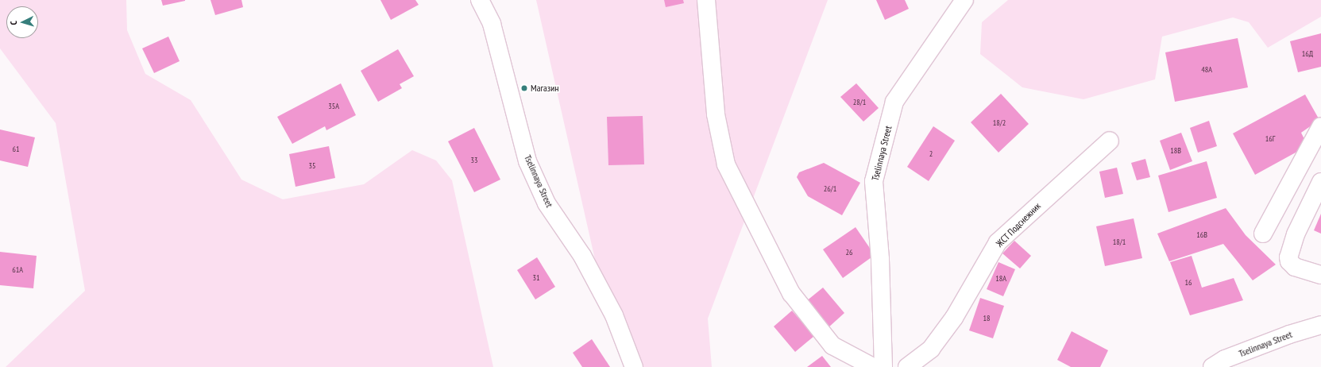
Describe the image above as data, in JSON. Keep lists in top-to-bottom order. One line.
{"streets":{"street":["Tselinnaya Street","ЖСТ Подснежник"]},"places":["Магазин"],"house_numbers":["16Д","48А","28/1","35А","18/2","16Г","61","18В","2","33","35","26/1","16В","18/1","26","61А","31","18А","16","18"],"north":"left"}
